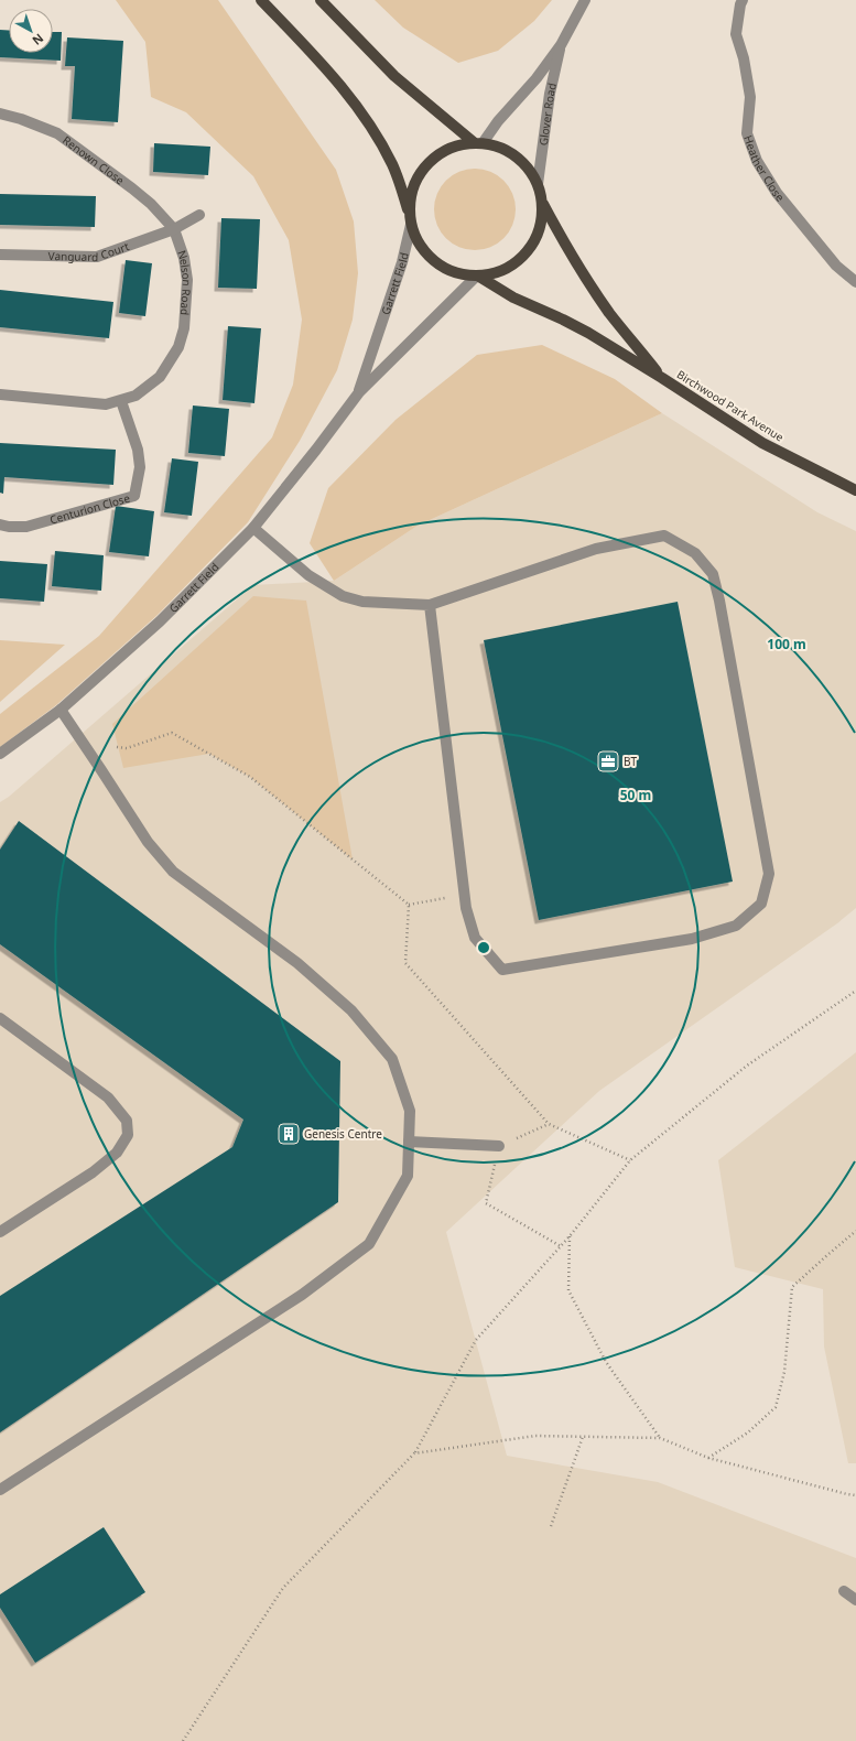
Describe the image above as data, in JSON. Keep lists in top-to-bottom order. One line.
{"streets":{"main road":["Birchwood Park Avenue"],"street":["Glover Road","Renown Close","Heather Close","Vanguard Court","Nelson Road","Garrett Field","Centurion Close"]},"crossings":[["Glover Road","Garrett Field"],["Glover Road","Birchwood Park Avenue"],["Renown Close","Vanguard Court"],["Renown Close","Nelson Road"],["Vanguard Court","Nelson Road"],["Nelson Road","Centurion Close"],["Garrett Field","Birchwood Park Avenue"]],"places":{"office":["BT"],"building":["Genesis Centre"]},"north":"bottom right","rings":["100 m","50 m"]}
